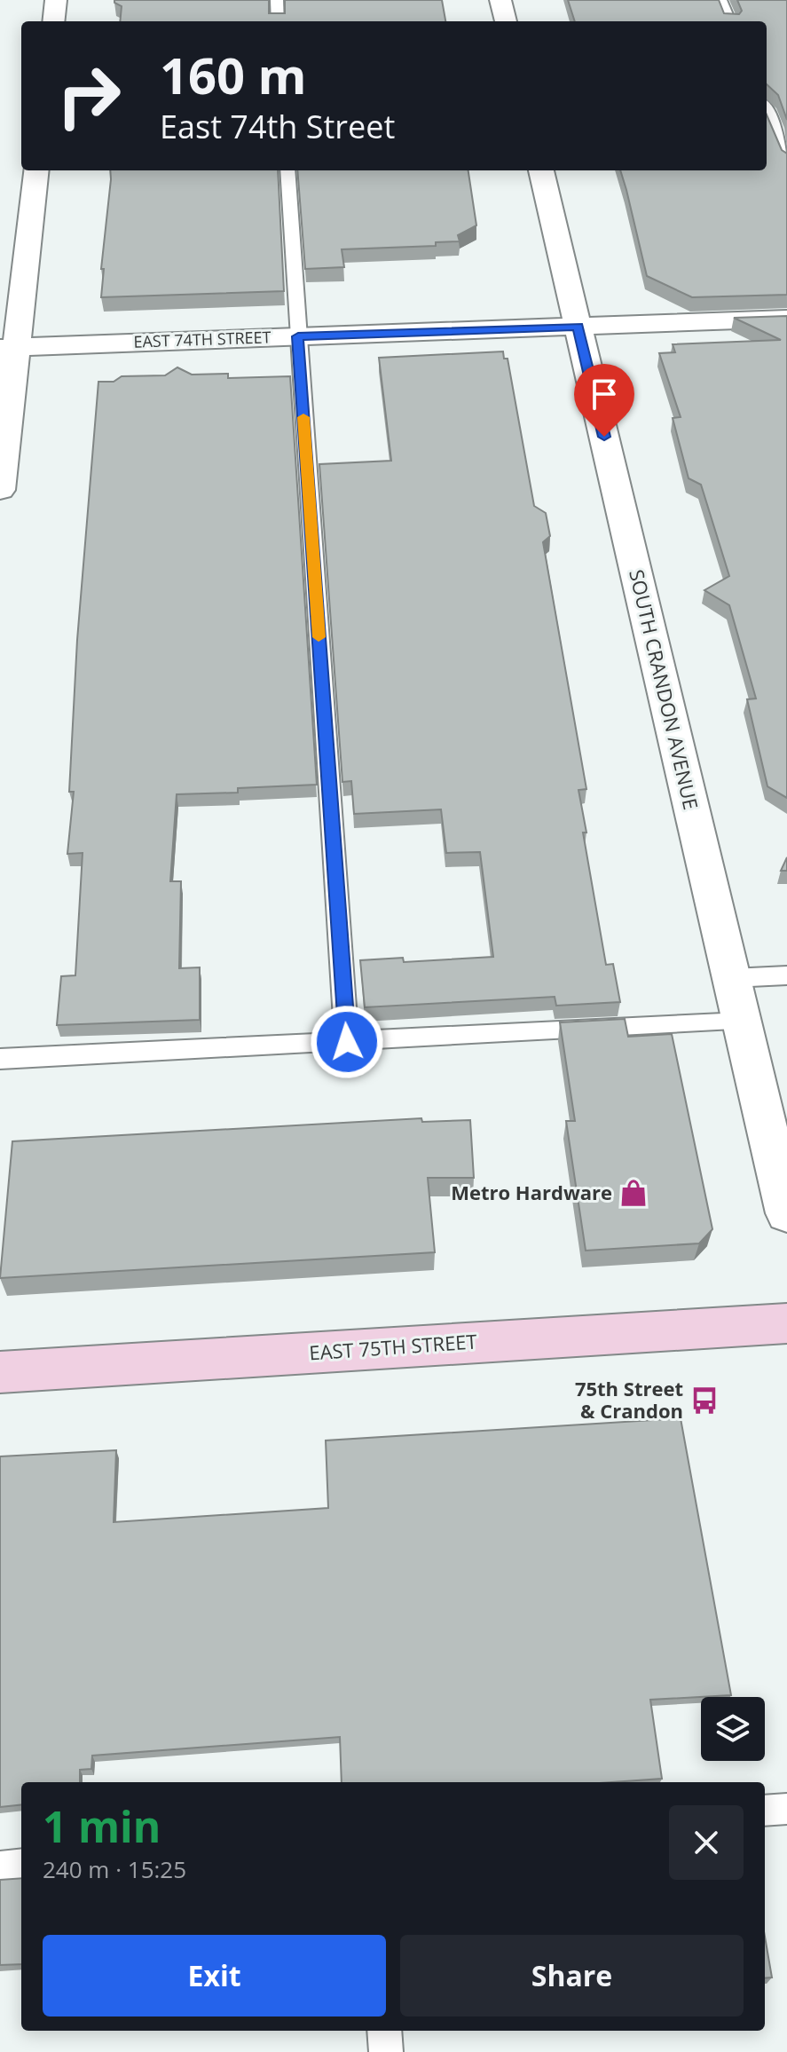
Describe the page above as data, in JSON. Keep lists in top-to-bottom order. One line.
{"streets":{"main road":["EAST 75TH STREET"],"street":["EAST 74TH STREET","SOUTH CRANDON AVENUE"]},"crossings":[["EAST 74TH STREET","SOUTH CRANDON AVENUE"]],"places":{"shop":["Metro Hardware"],"bus stop":["75th Street & Crandon"]},"page":{"turn":["160 m","East 74th Street"],"heading":["1 min","240 m · 15:25"],"buttons":["Exit","Share"]}}
